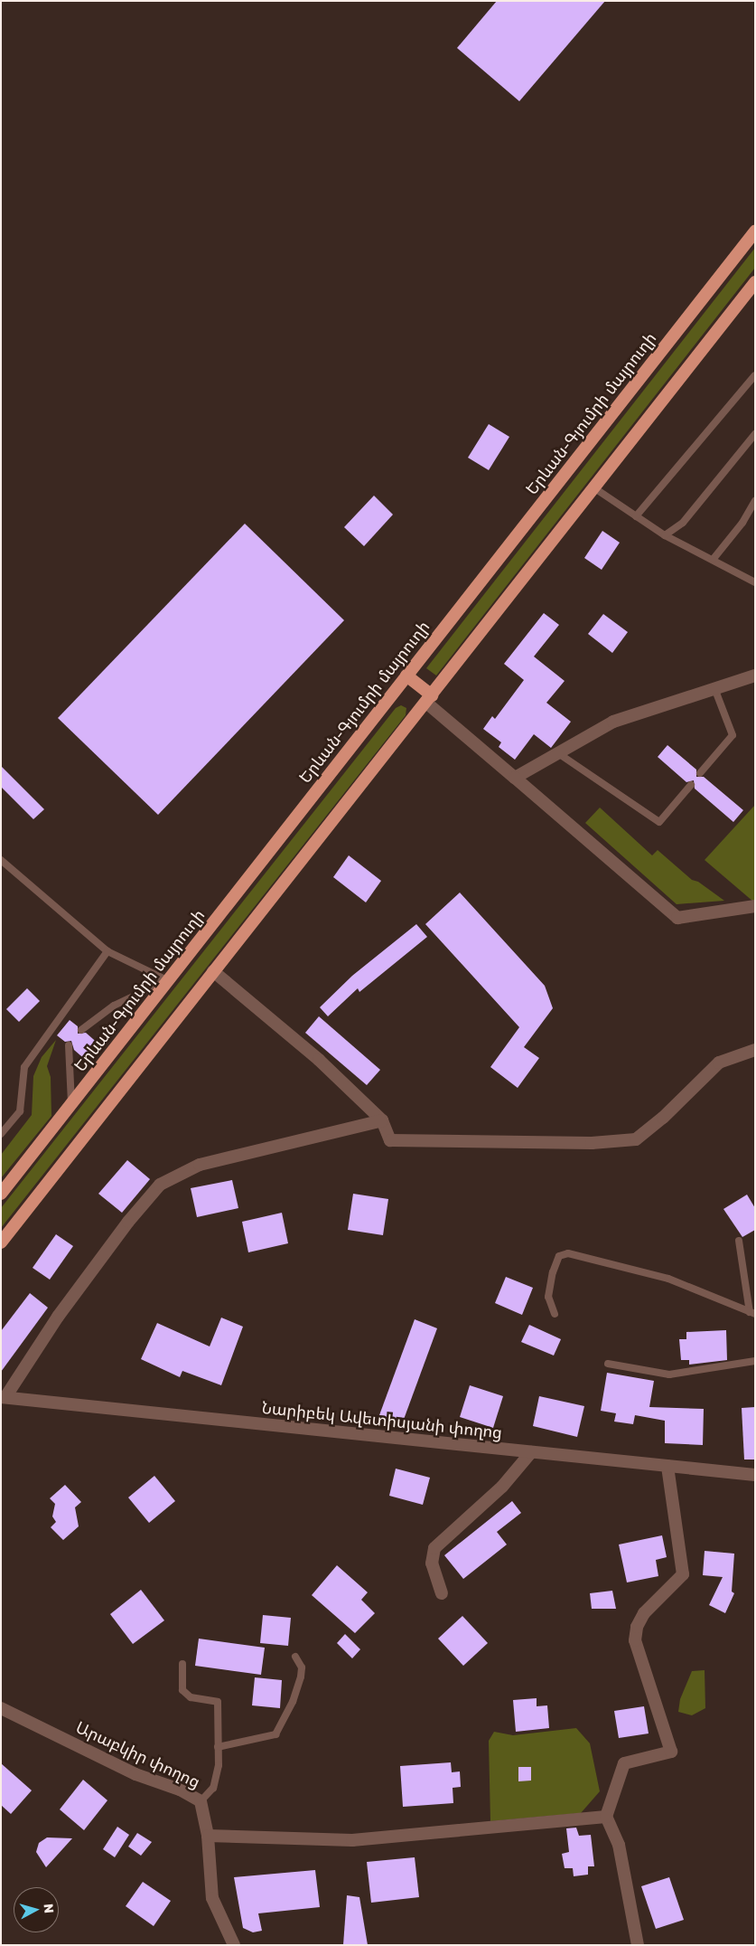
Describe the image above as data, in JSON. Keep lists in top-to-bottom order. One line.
{"streets":{"highway":["Երևան-Գյումրի մայրուղի"],"street":["Նարիբեկ Ավետիսյանի փողոց","Արաբկիր փողոց"]},"north":"right"}
